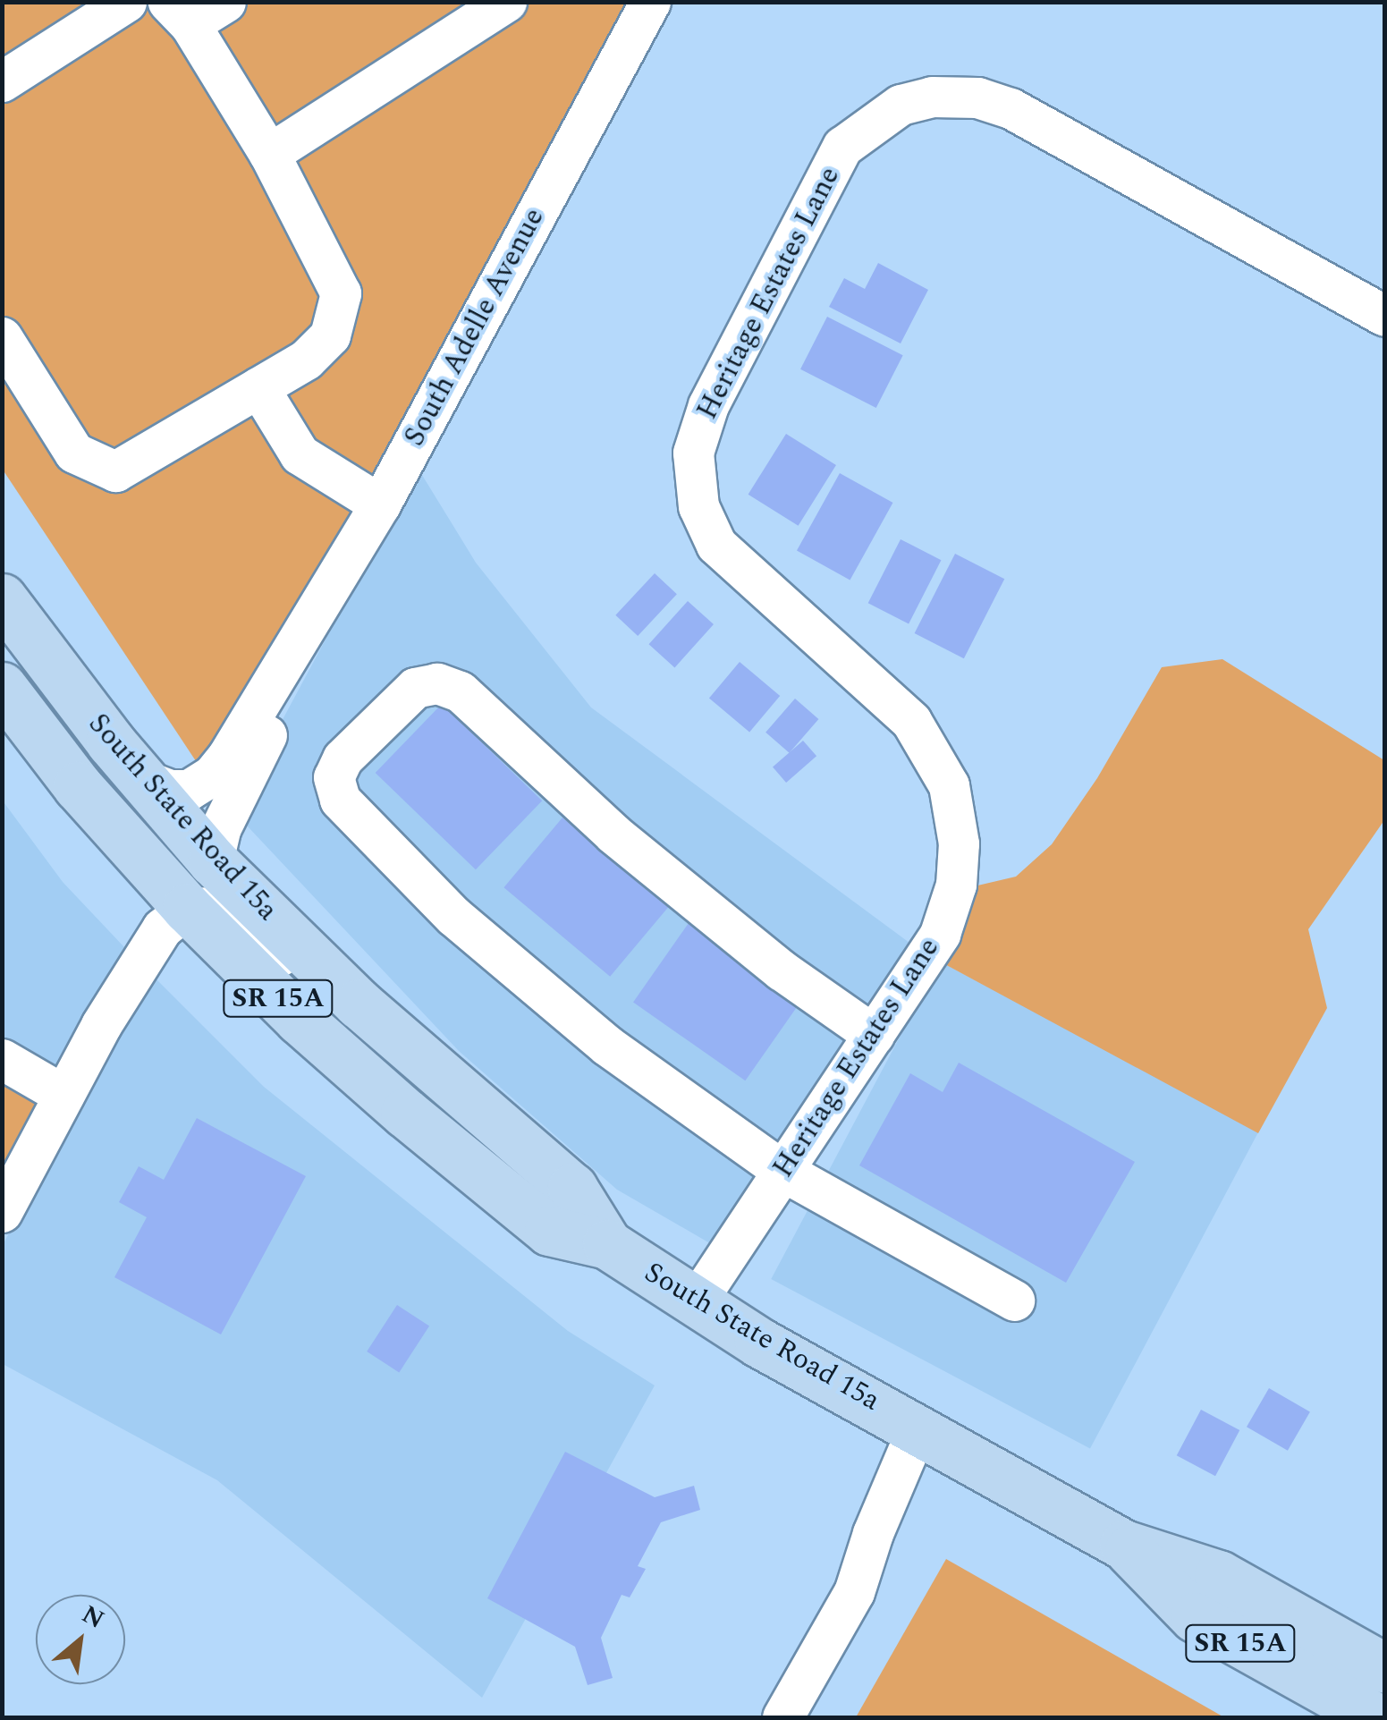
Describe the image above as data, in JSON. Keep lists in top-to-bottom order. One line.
{"streets":{"highway":["South State Road 15a","SR 15A"],"street":["Heritage Estates Lane","South Adelle Avenue"]},"crossings":[["Heritage Estates Lane","South State Road 15a"],["South Adelle Avenue","South State Road 15a"],["South State Road 15a","SR 15A"]],"north":"top right"}
